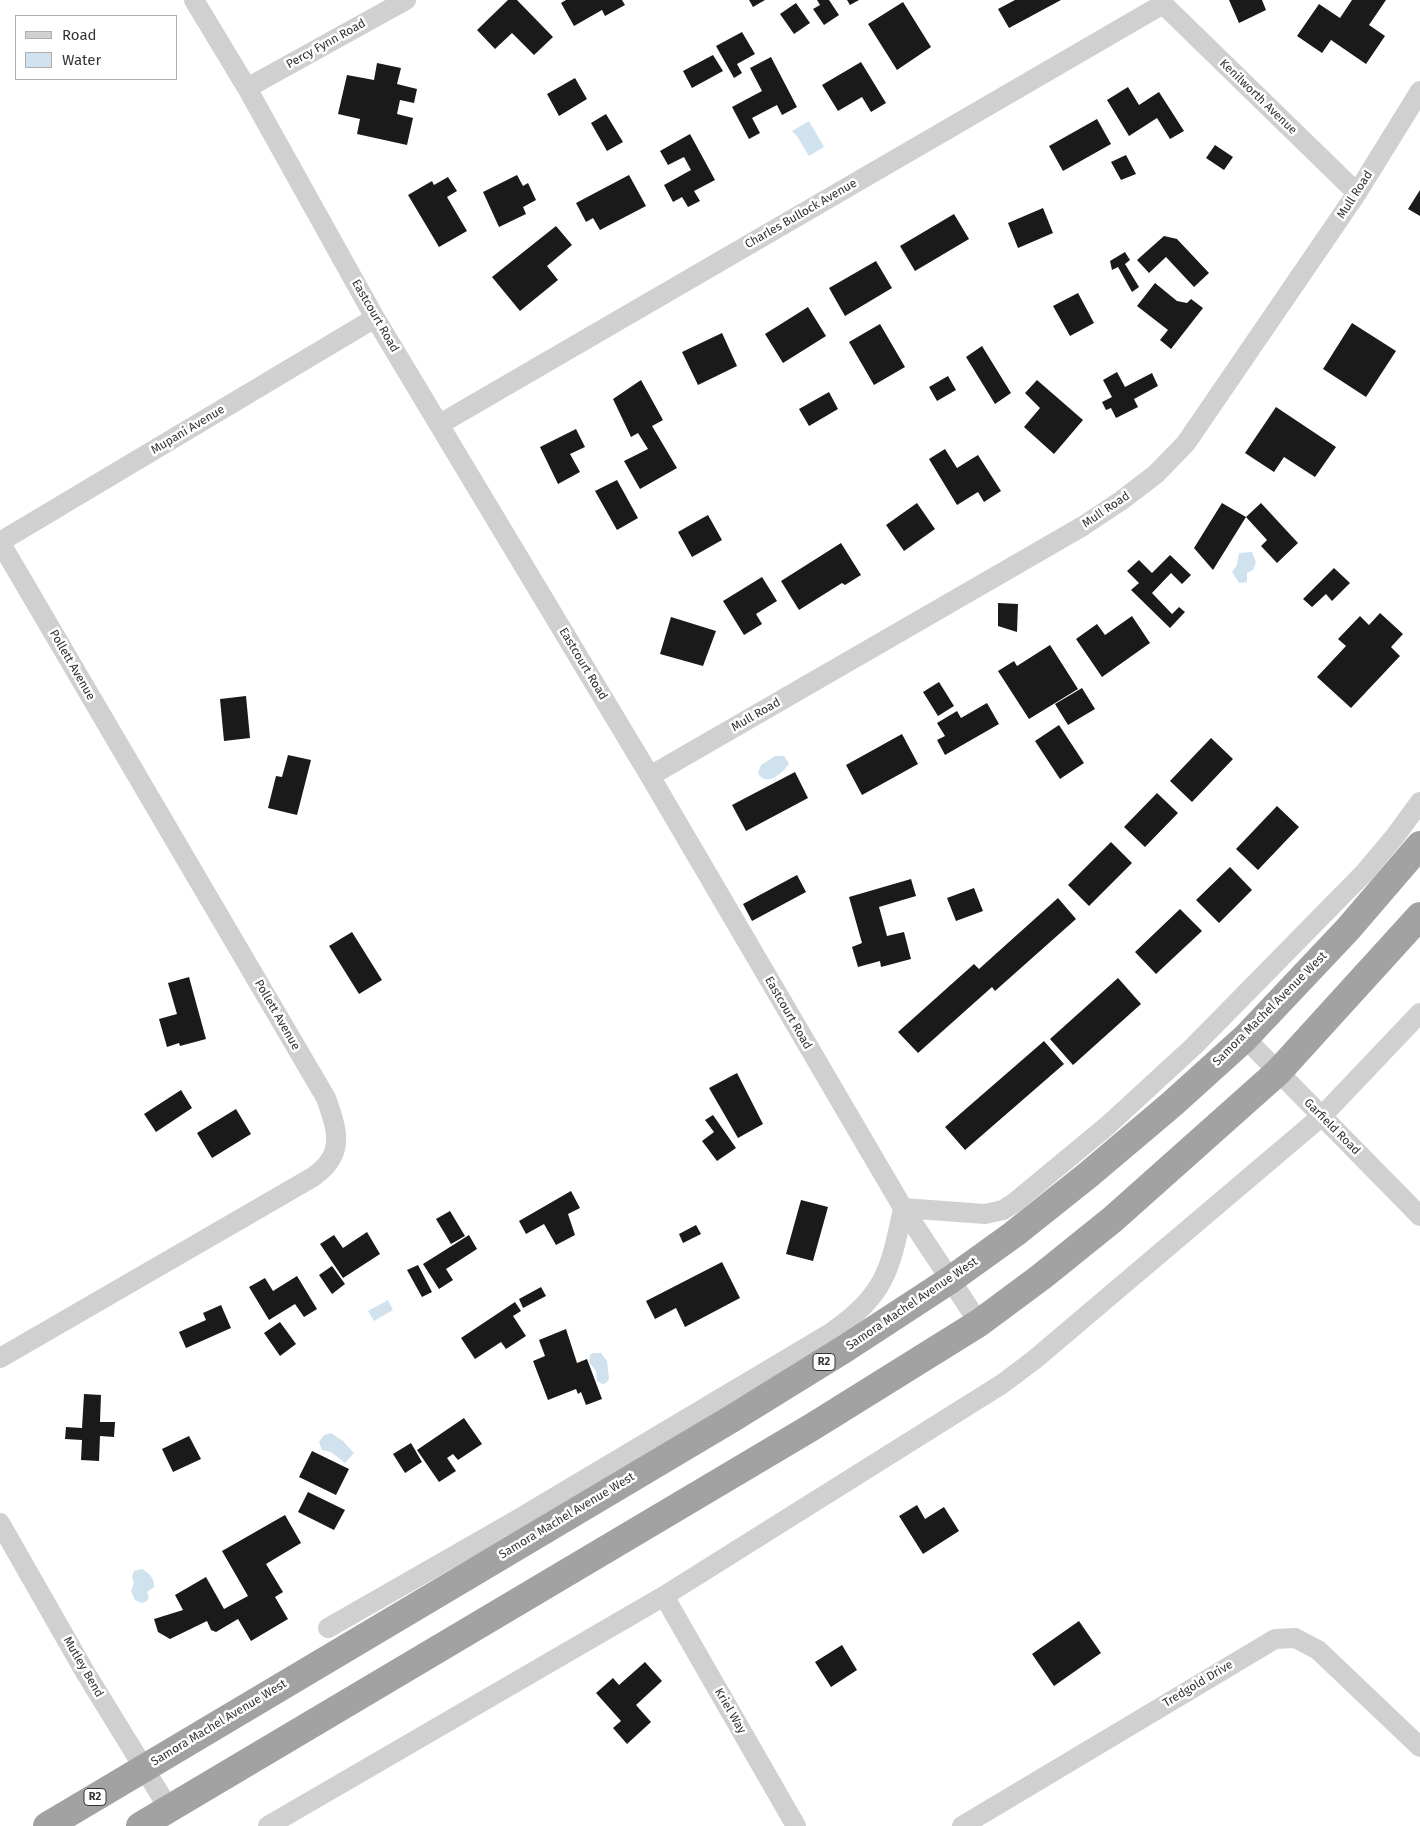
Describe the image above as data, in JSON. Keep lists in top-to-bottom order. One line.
{"streets":{"highway":["Samora Machel Avenue West","R2"],"street":["Percy Fynn Road","Kenilworth Avenue","Mull Road","Charles Bullock Avenue","Eastcourt Road","Mupani Avenue","Pollett Avenue","Garfield Road","Mutley Bend","Tredgold Drive","Kriel Way"]},"crossings":[["Percy Fynn Road","Eastcourt Road"],["Kenilworth Avenue","Mull Road"],["Kenilworth Avenue","Charles Bullock Avenue"],["Mull Road","Eastcourt Road"],["Charles Bullock Avenue","Eastcourt Road"],["Eastcourt Road","Mupani Avenue"],["Eastcourt Road","Samora Machel Avenue West"],["Mupani Avenue","Pollett Avenue"],["Samora Machel Avenue West","Garfield Road"],["Samora Machel Avenue West","R2"],["Samora Machel Avenue West","Mutley Bend"],["R2","Mutley Bend"]],"legend":["Road","Water"]}
